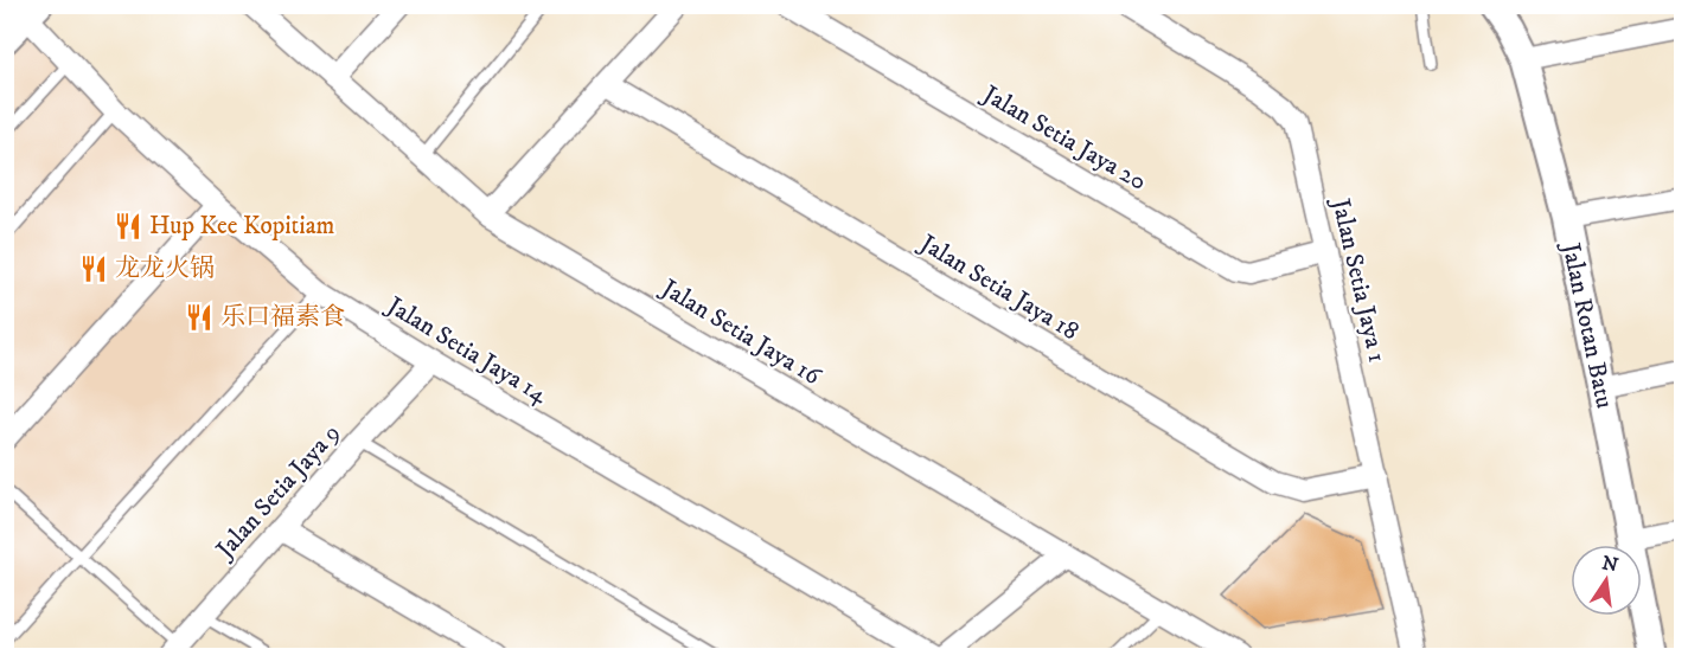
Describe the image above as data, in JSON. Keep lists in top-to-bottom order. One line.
{"streets":{"street":["Jalan Setia Jaya 20","Jalan Setia Jaya 1","Jalan Setia Jaya 18","Jalan Rotan Batu","Jalan Setia Jaya 16","Jalan Setia Jaya 14","Jalan Setia Jaya 9"]},"crossings":[["Jalan Setia Jaya 20","Jalan Setia Jaya 1"],["Jalan Setia Jaya 1","Jalan Setia Jaya 18"],["Jalan Setia Jaya 14","Jalan Setia Jaya 9"]],"places":{"restaurant":["Hup Kee Kopitiam","龙龙火锅","乐口福素食"]},"north":"top"}
